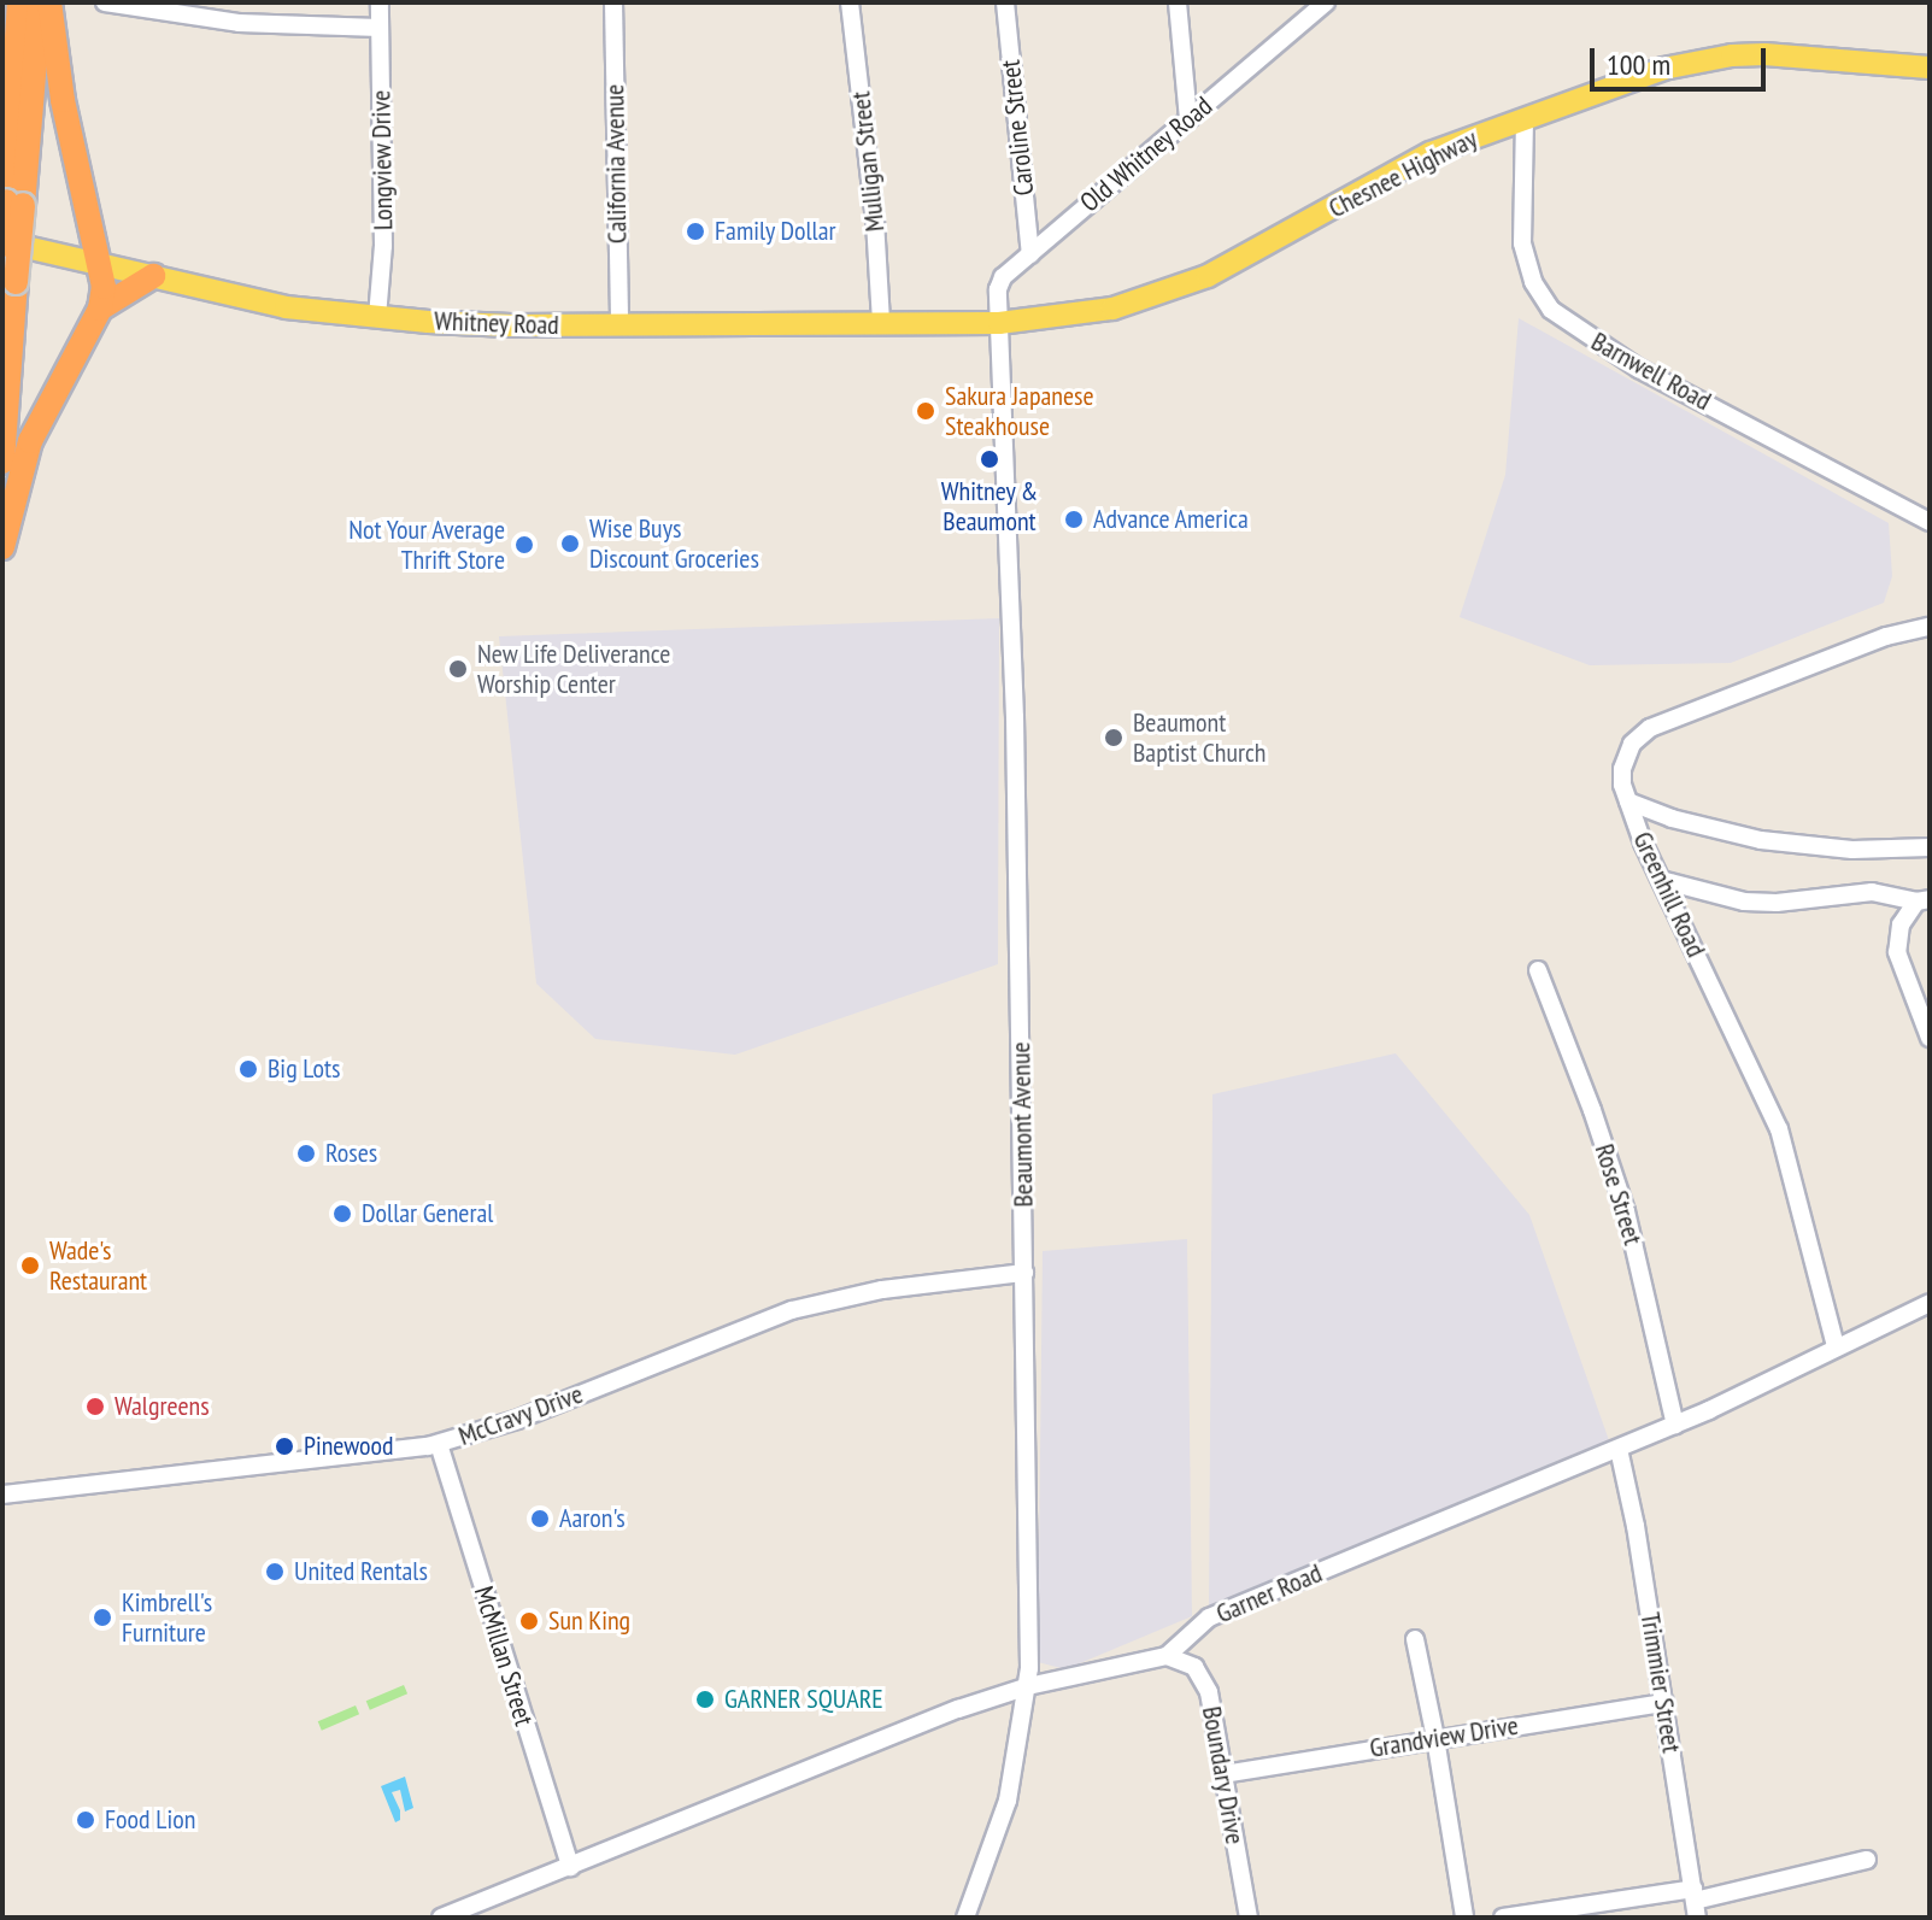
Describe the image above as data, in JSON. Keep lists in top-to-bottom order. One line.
{"streets":{"main road":["Chesnee Highway","Whitney Road"],"street":["Caroline Street","Old Whitney Road","Longview Drive","Mulligan Street","California Avenue","Barnwell Road","Greenhill Road","Beaumont Avenue","Rose Street","McCravy Drive","Garner Road","McMillan Street","Trimmier Street","Grandview Drive","Boundary Drive"]},"crossings":[["Caroline Street","Old Whitney Road"],["Old Whitney Road","Chesnee Highway"],["Old Whitney Road","Whitney Road"],["Old Whitney Road","Beaumont Avenue"],["Longview Drive","Whitney Road"],["Mulligan Street","Whitney Road"],["California Avenue","Whitney Road"],["Chesnee Highway","Whitney Road"],["Chesnee Highway","Barnwell Road"],["Chesnee Highway","Beaumont Avenue"],["Whitney Road","Beaumont Avenue"],["Greenhill Road","Garner Road"],["Beaumont Avenue","McCravy Drive"],["Rose Street","Garner Road"],["McCravy Drive","McMillan Street"],["Garner Road","Trimmier Street"],["Garner Road","Boundary Drive"],["Trimmier Street","Grandview Drive"],["Grandview Drive","Boundary Drive"]],"places":["Family Dollar","Sakura Japanese Steakhouse","Whitney & Beaumont","Advance America","Wise Buys Discount Groceries","Not Your Average Thrift Store","New Life Deliverance Worship Center","Beaumont Baptist Church","Big Lots","Roses","Dollar General","Wade's Restaurant","Walgreens","Pinewood","Aaron's","United Rentals","Kimbrell's Furniture","Sun King","GARNER SQUARE","Food Lion"],"scale_bar":"100 m"}
